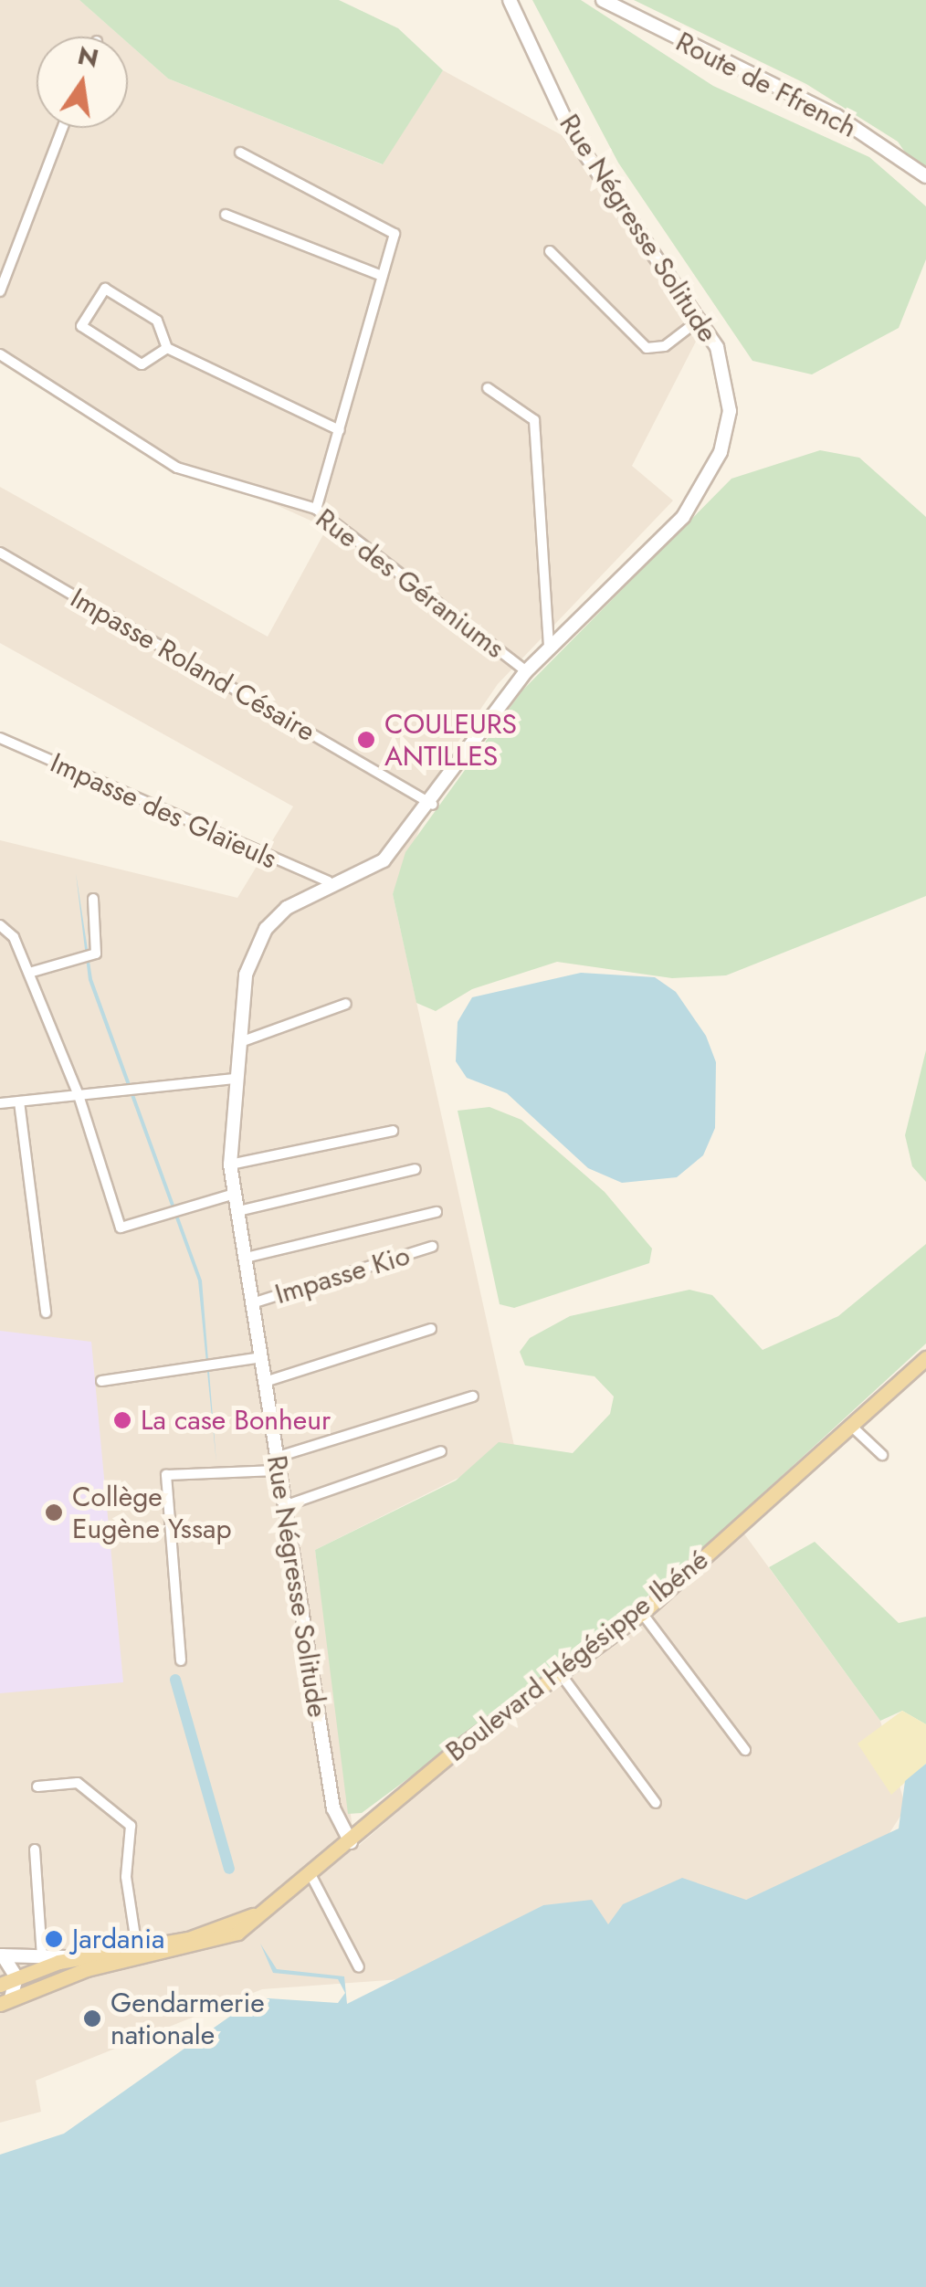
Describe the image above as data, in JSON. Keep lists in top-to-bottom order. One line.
{"streets":{"main road":["Boulevard Hégésippe Ibéné"],"street":["Route de Ffrench","Rue Négresse Solitude","Rue des Géraniums","Impasse Roland Césaire","Impasse des Glaïeuls","Impasse Kio"]},"crossings":[["Rue Négresse Solitude","Rue des Géraniums"],["Rue Négresse Solitude","Impasse Roland Césaire"],["Rue Négresse Solitude","Impasse des Glaïeuls"],["Rue Négresse Solitude","Impasse Kio"],["Rue Négresse Solitude","Boulevard Hégésippe Ibéné"]],"places":["COULEURS ANTILLES","La case Bonheur","Collège Eugène Yssap","Jardania","Gendarmerie nationale"],"north":"top"}
